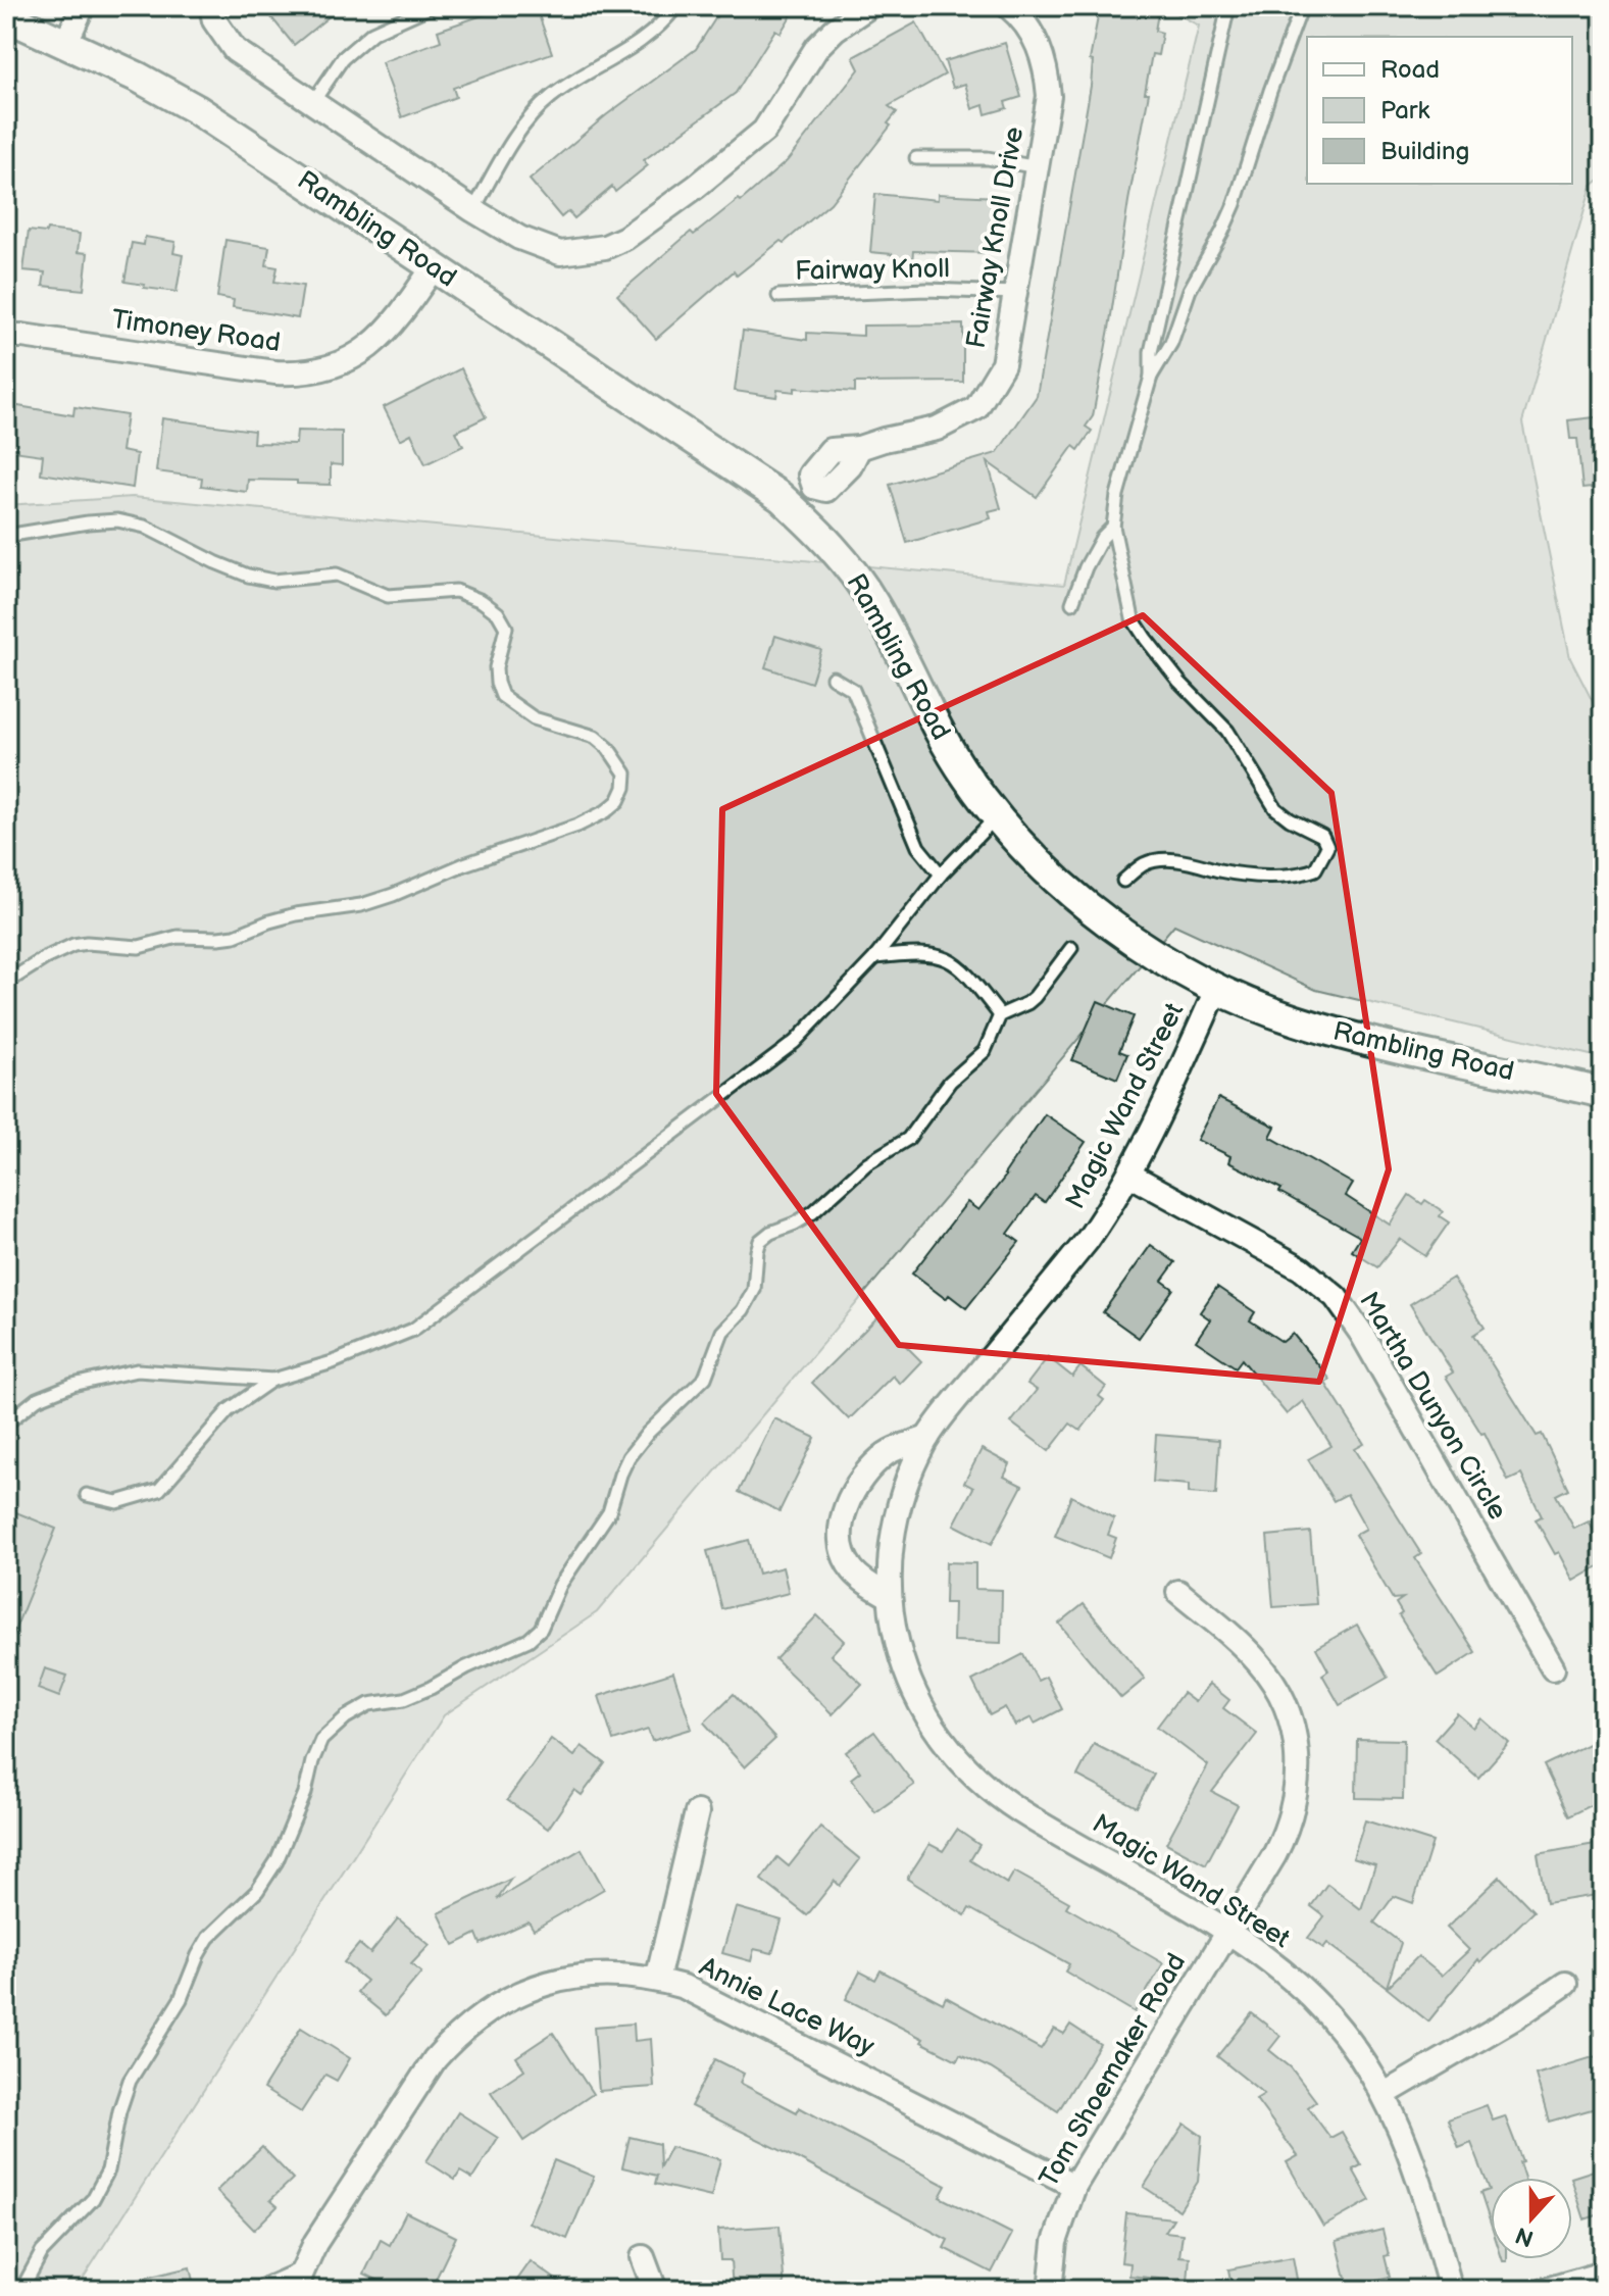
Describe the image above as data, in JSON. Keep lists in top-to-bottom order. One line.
{"streets":{"street":["Rambling Road","Fairway Knoll Drive","Timoney Road","Magic Wand Street","Martha Dunyon Circle","Annie Lace Way","Tom Shoemaker Road"],"lane":["Fairway Knoll"]},"crossings":[["Rambling Road","Fairway Knoll Drive"],["Rambling Road","Timoney Road"],["Rambling Road","Magic Wand Street"],["Fairway Knoll Drive","Fairway Knoll"],["Magic Wand Street","Martha Dunyon Circle"],["Magic Wand Street","Tom Shoemaker Road"],["Annie Lace Way","Tom Shoemaker Road"]],"legend":["Road","Park","Building"],"north":"bottom"}
